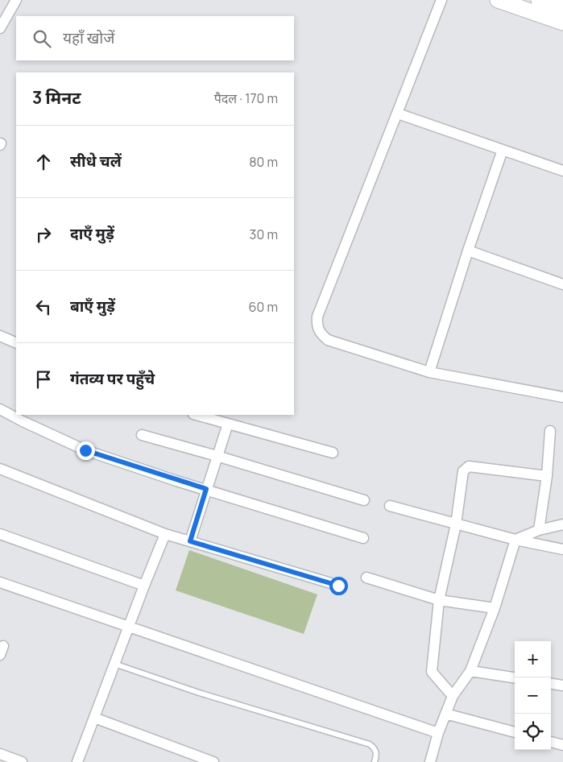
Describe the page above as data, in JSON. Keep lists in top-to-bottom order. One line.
{"page":{"search":"यहाँ खोजें","heading":["3 मिनट","पैदल · 170 m"],"list":[["सीधे चलें","80 m"],["दाएँ मुड़ें","30 m"],["बाएँ मुड़ें","60 m"],"गंतव्य पर पहुँचे"],"map_buttons":["+","−"]}}
